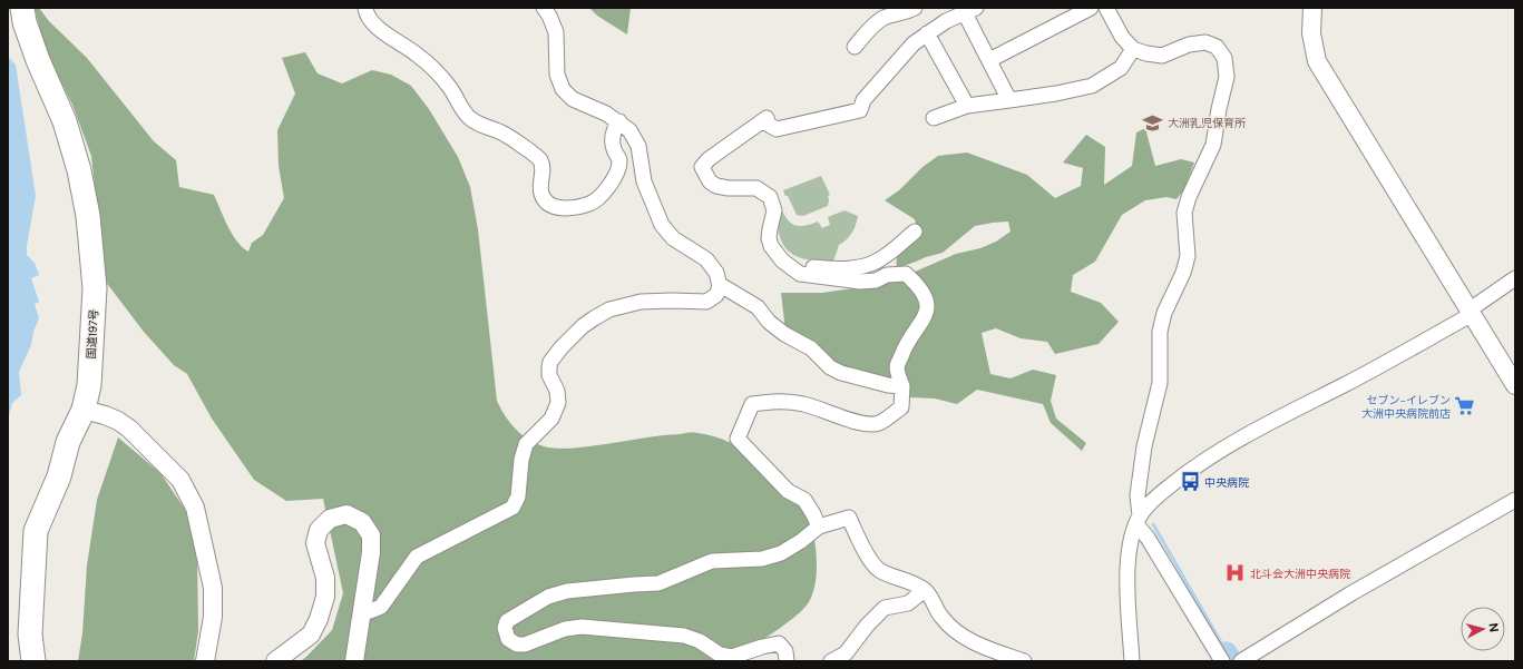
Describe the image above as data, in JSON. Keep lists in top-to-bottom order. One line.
{"streets":{"highway":["国道197号"]},"places":{"school or university":["大洲乳児保育所"],"supermarket":["セブン-イレブン 大洲中央病院前店"],"bus stop":["中央病院"],"hospital":["北斗会大洲中央病院"]},"north":"right"}
